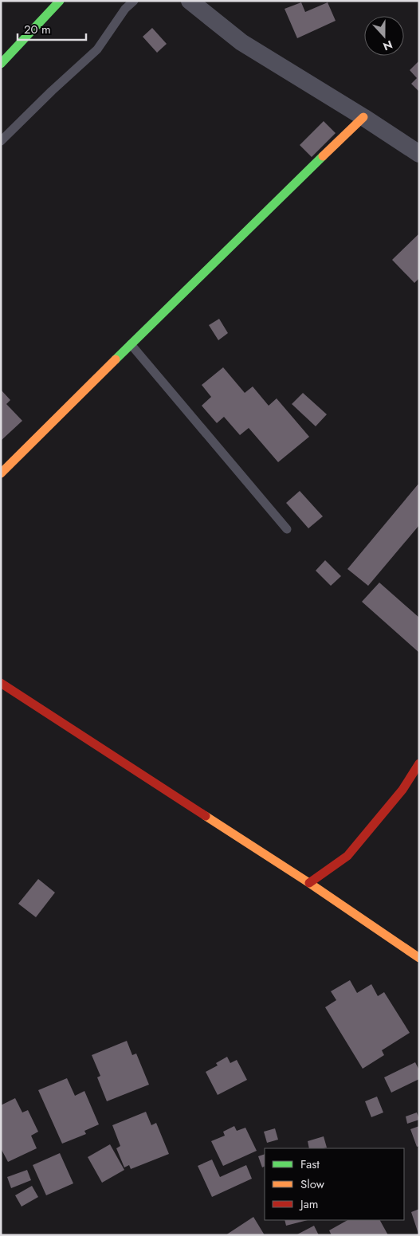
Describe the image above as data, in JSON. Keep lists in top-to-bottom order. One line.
{"legend":["Fast","Slow","Jam"],"scale_bar":"20 m","north":"bottom"}
